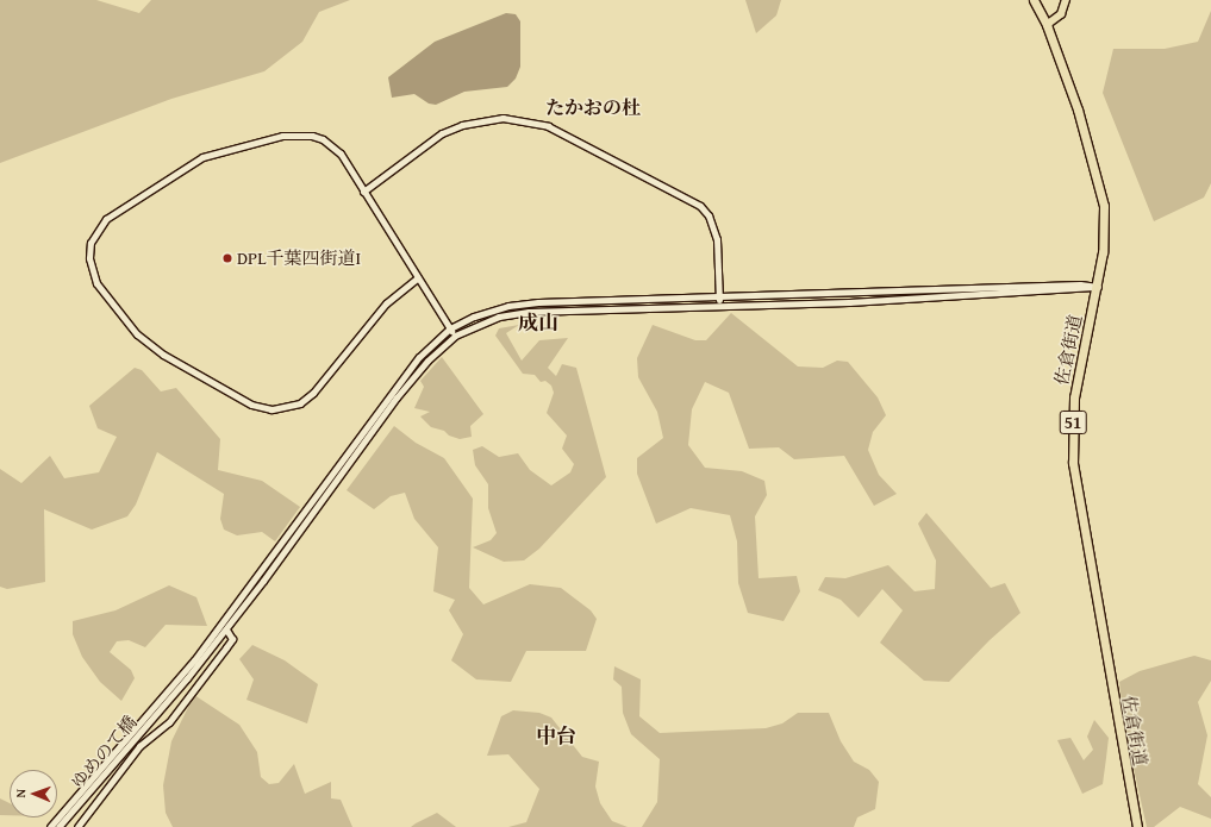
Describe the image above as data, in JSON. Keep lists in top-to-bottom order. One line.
{"streets":{"highway":["佐倉街道","51"],"street":["ゆめのて橋"]},"districts":["たかおの杜","成山","中台"],"places":["DPL千葉四街道Ⅰ"],"north":"left"}
